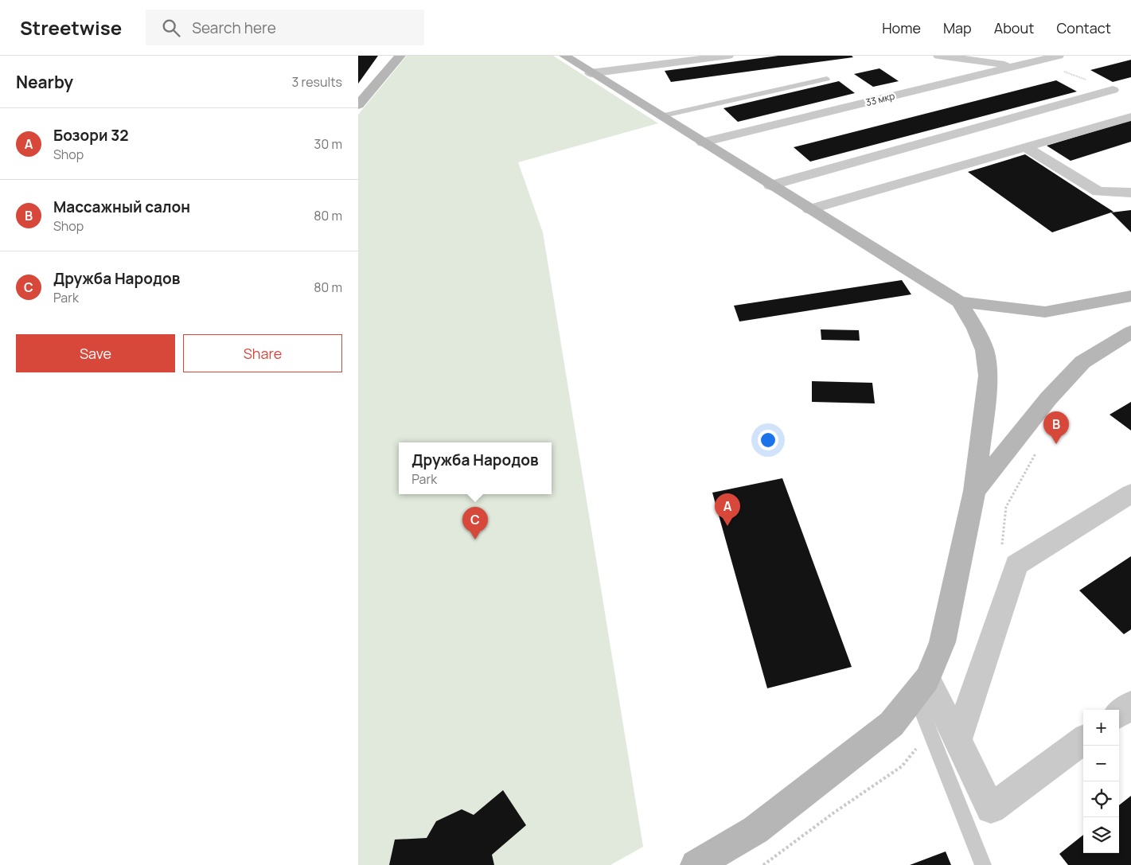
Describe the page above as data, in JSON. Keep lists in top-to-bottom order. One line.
{"streets":{"street":["33 мкр"]},"page":{"header":"Streetwise","search":"Search here","nav":["Home","Map","About","Contact"],"heading":["Nearby","3 results"],"list":[{"mark":"A","name":"Бозори 32","note":"Shop","value":"30 m"},{"mark":"B","name":"Массажный салон","note":"Shop","value":"80 m"},{"mark":"C","name":"Дружба Народов","note":"Park","value":"80 m"}],"buttons":["Save","Share"],"pins":["B","A","C"],"popup":["Дружба Народов","Park"],"map_buttons":["+","−"]}}
